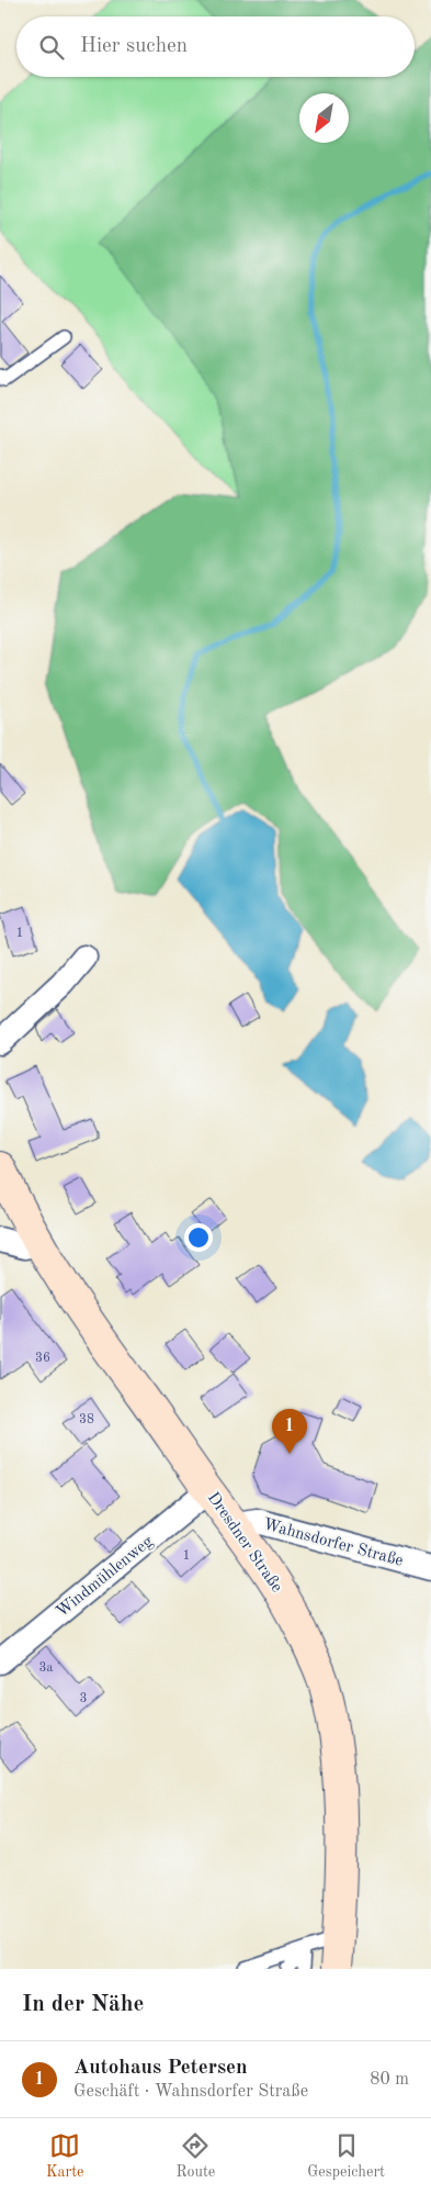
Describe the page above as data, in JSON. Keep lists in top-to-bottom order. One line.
{"streets":{"main road":["Dresdner Straße"],"street":["Wahnsdorfer Straße","Windmühlenweg"]},"crossings":[["Dresdner Straße","Wahnsdorfer Straße"],["Dresdner Straße","Windmühlenweg"]],"house_numbers":["1","36","38","1","3a","3"],"north":"bottom left","page":{"search":"Hier suchen","pins":"1","heading":"In der Nähe","list":[{"mark":"1","name":"Autohaus Petersen","note":"Geschäft · Wahnsdorfer Straße","value":"80 m"}],"nav":["Karte","Route","Gespeichert"]}}
